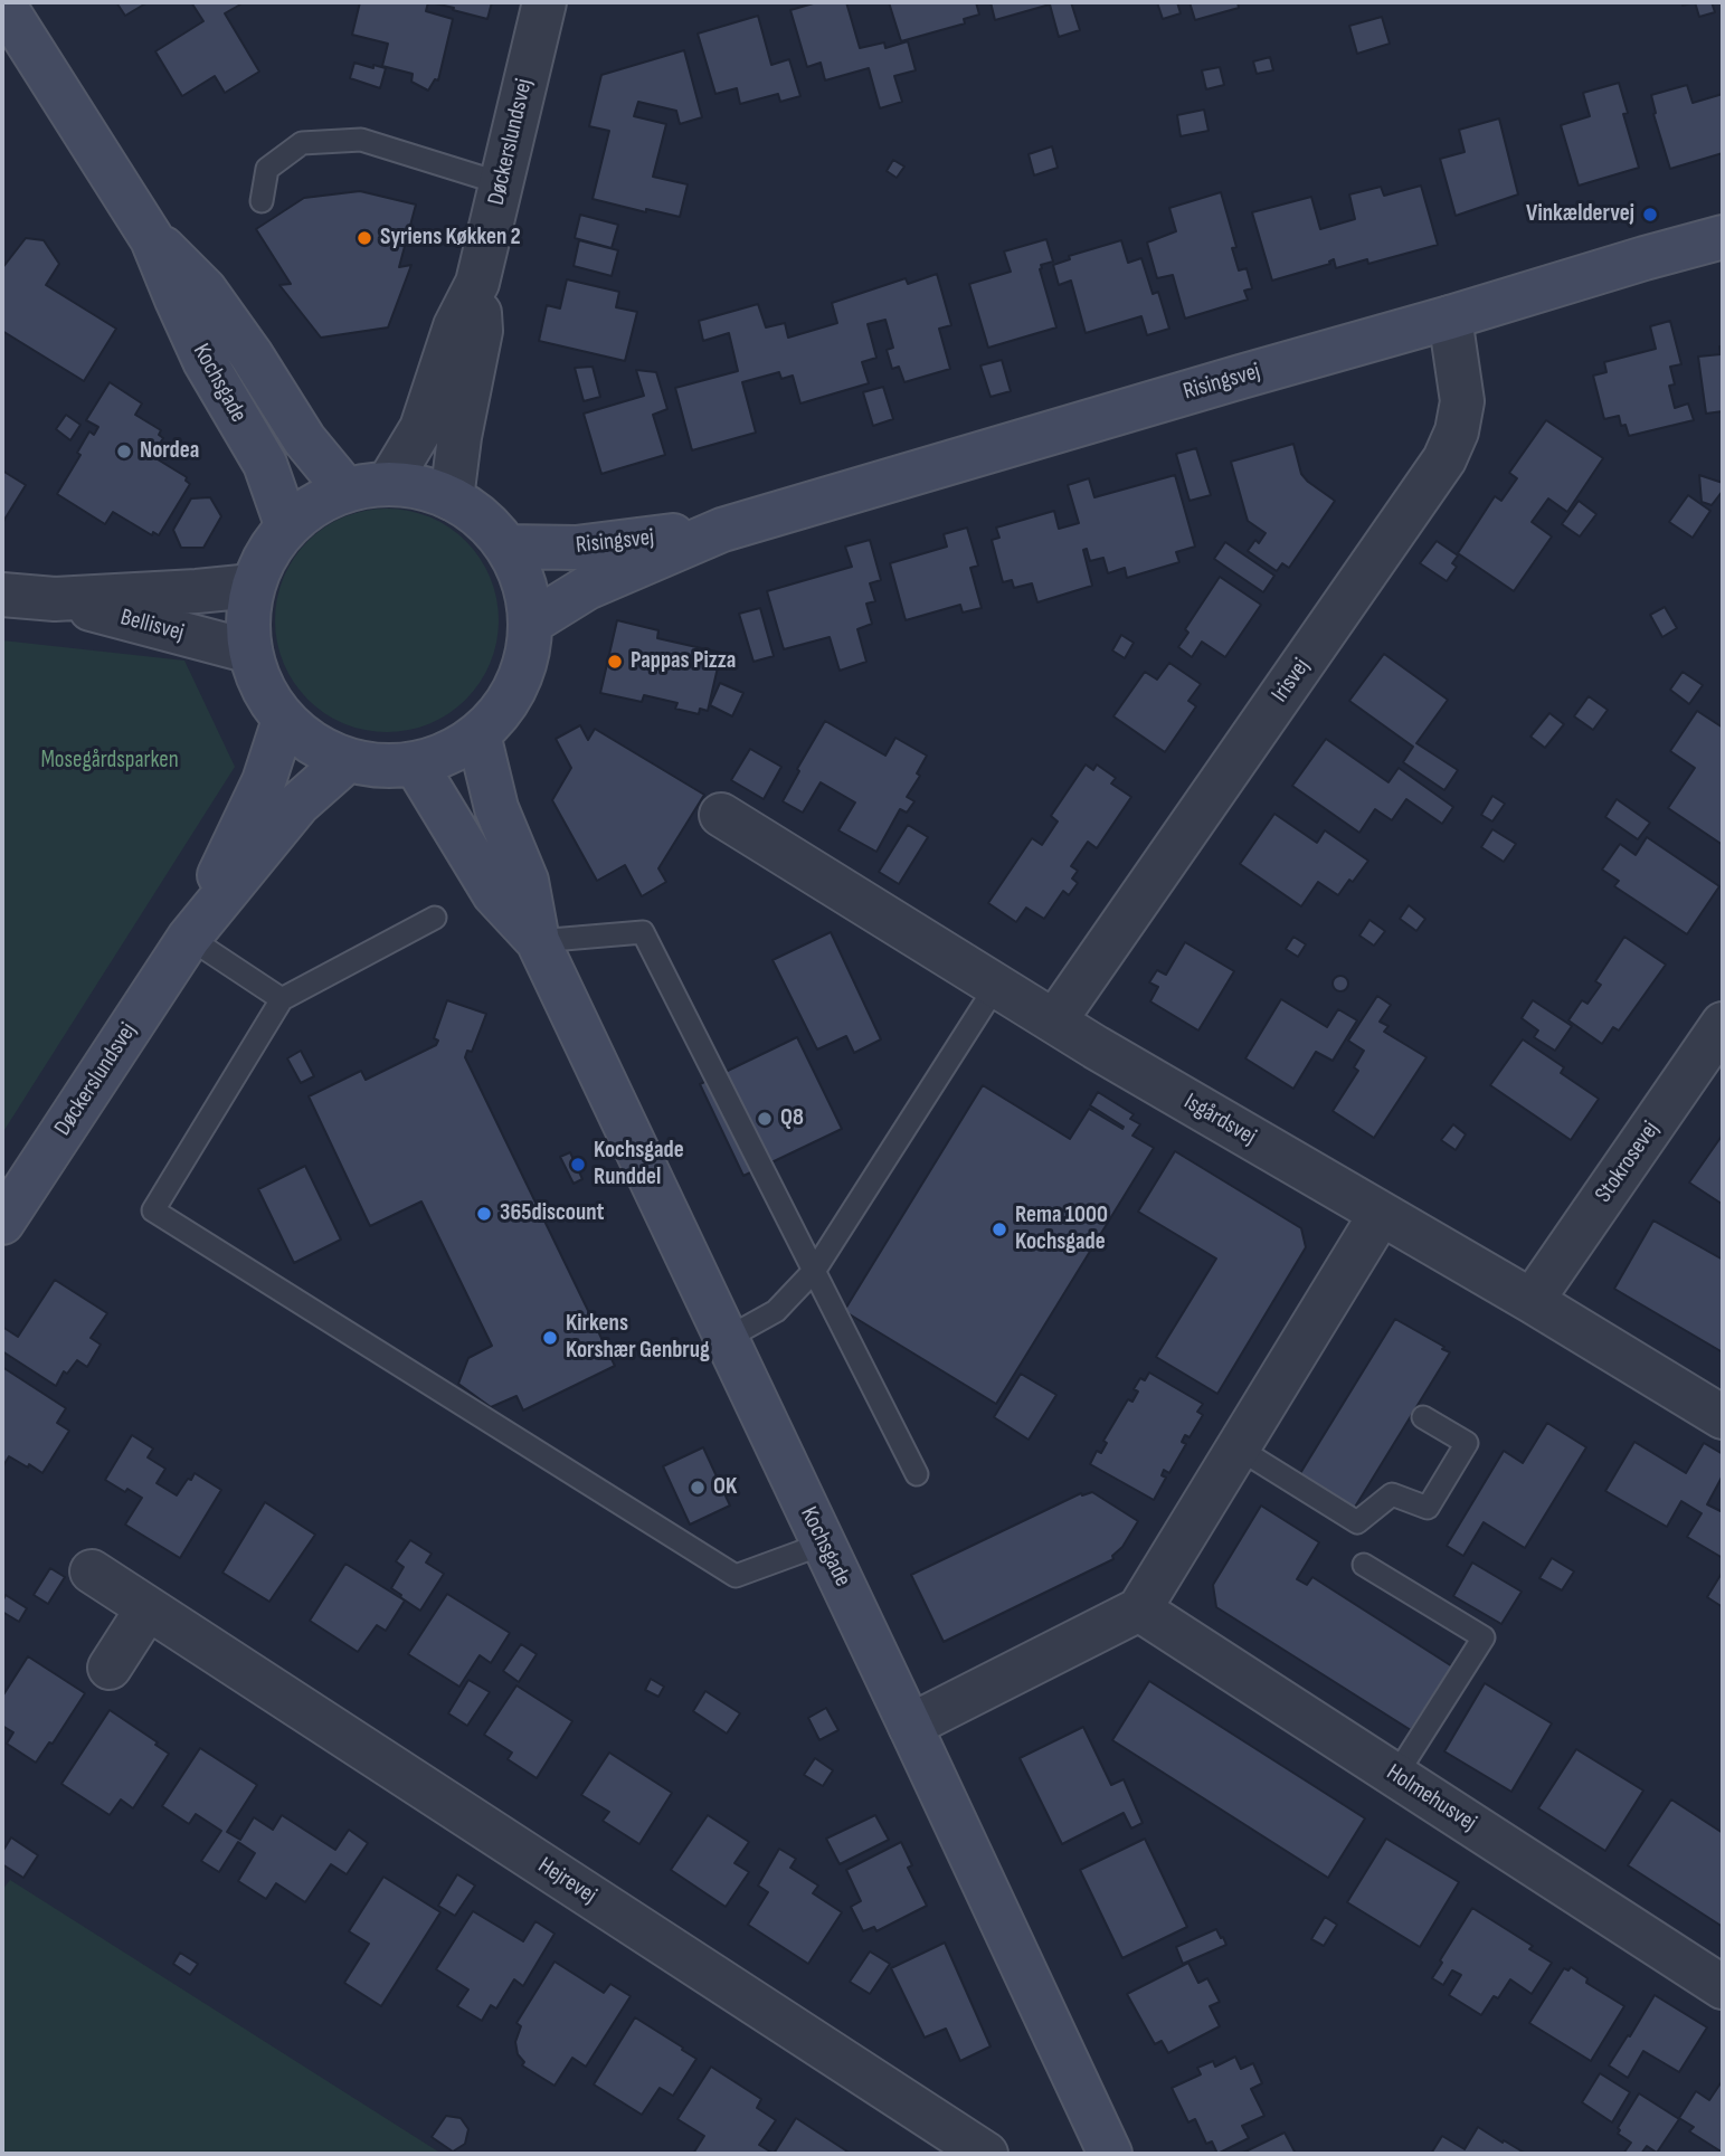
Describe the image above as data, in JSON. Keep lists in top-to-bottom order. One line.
{"streets":{"street":["Døckerslundsvej","Risingsvej","Kochsgade","Bellisvej","Irisvej","Isgårdsvej","Stokrosevej","Holmehusvej","Hejrevej"]},"crossings":[["Risingsvej","Irisvej"],["Irisvej","Isgårdsvej"],["Isgårdsvej","Stokrosevej"]],"parks":["Mosegårdsparken"],"places":["Vinkældervej","Syriens Køkken 2","Nordea","Pappas Pizza","Q8","Kochsgade Runddel","365discount","Rema 1000 Kochsgade","Kirkens Korshær Genbrug","OK"]}
